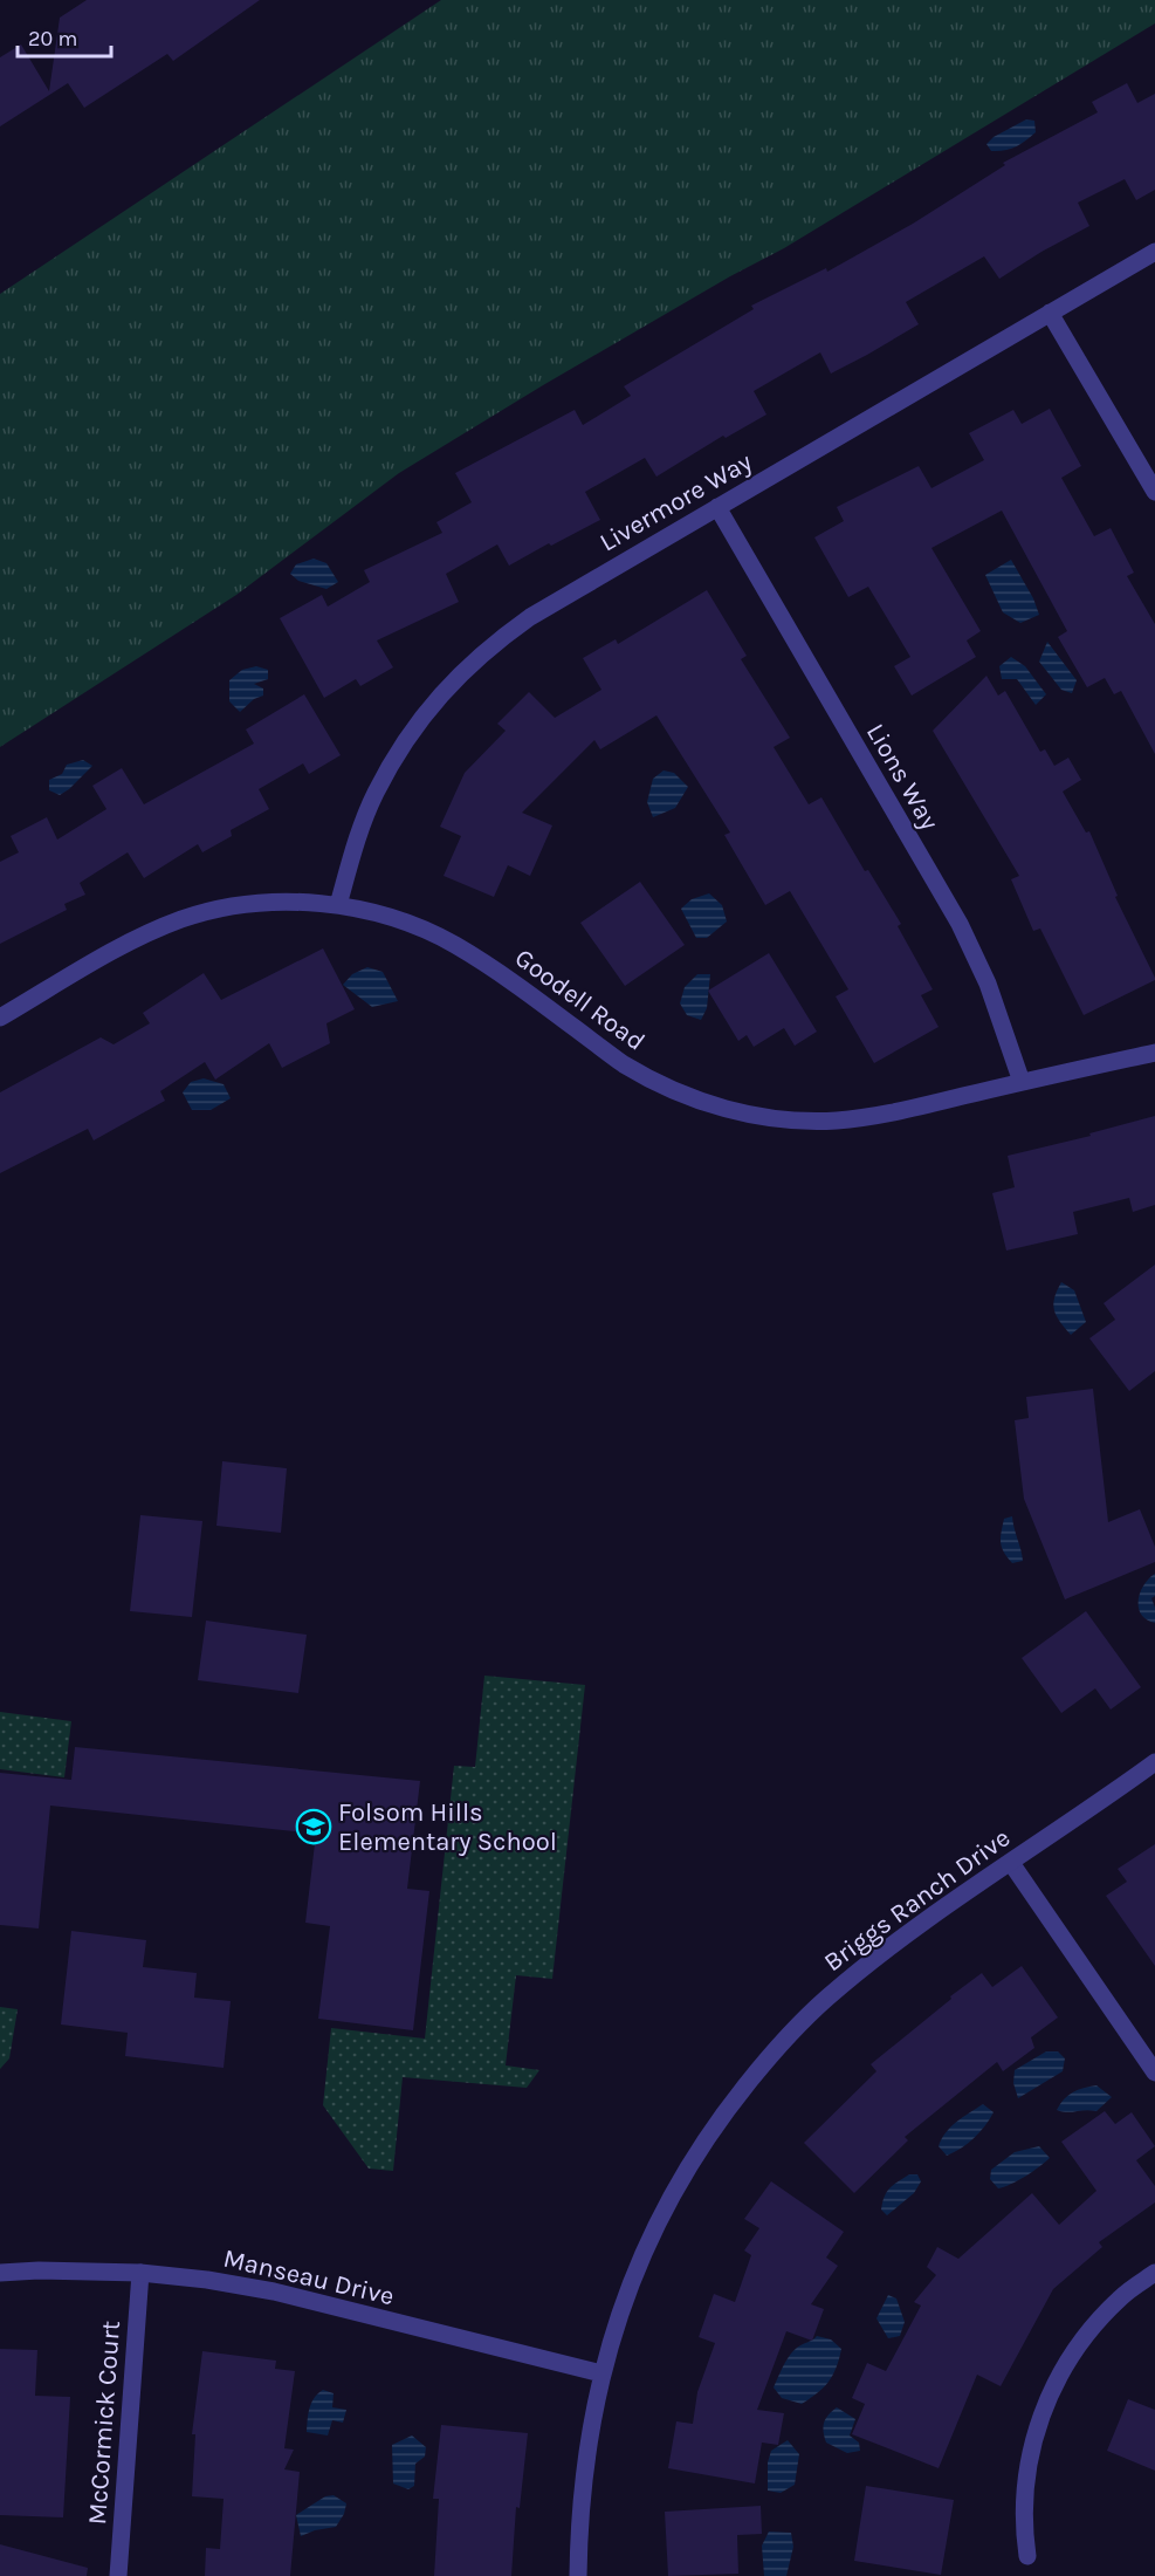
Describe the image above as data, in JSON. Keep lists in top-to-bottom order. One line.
{"streets":{"street":["Livermore Way","Lions Way","Goodell Road","Briggs Ranch Drive","Manseau Drive","McCormick Court"]},"crossings":[["Livermore Way","Lions Way"],["Livermore Way","Goodell Road"],["Lions Way","Goodell Road"],["Briggs Ranch Drive","Manseau Drive"],["Manseau Drive","McCormick Court"]],"places":{"school or university":["Folsom Hills Elementary School"]},"scale_bar":"20 m"}
